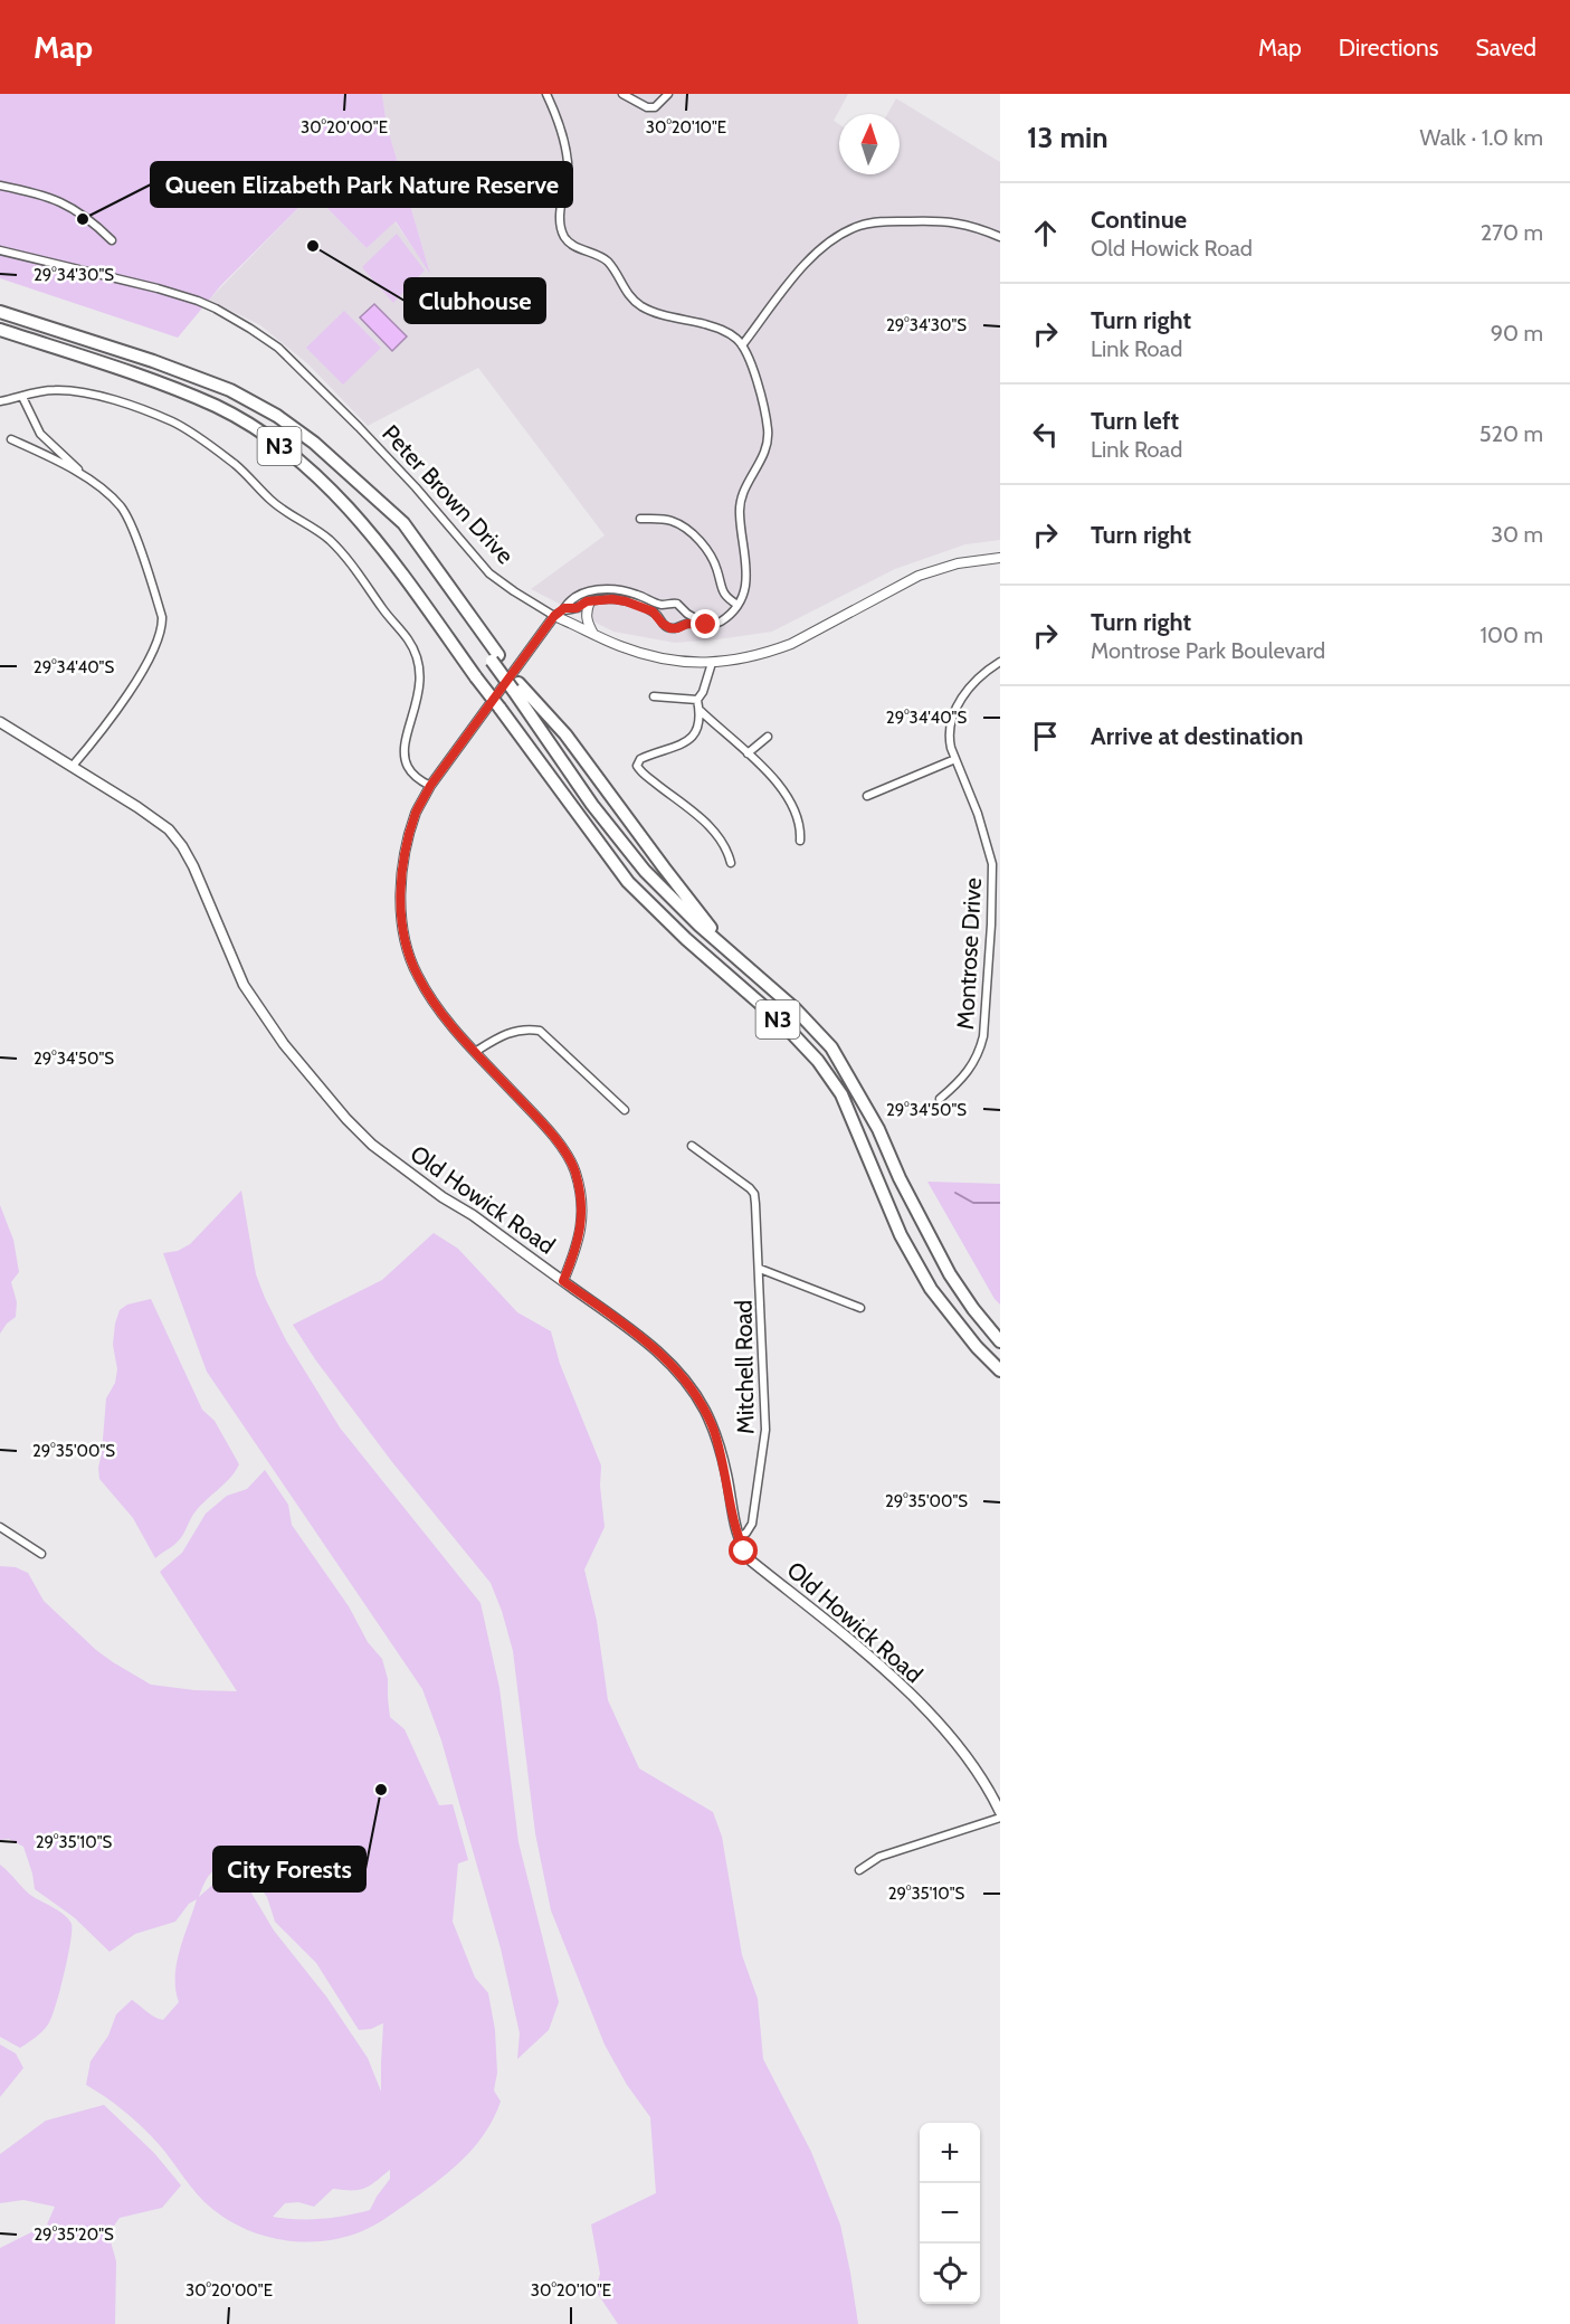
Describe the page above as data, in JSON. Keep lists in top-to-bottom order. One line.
{"streets":{"highway":["N3"],"main road":["Old Howick Road"],"street":["Peter Brown Drive","Montrose Drive","Mitchell Road"]},"crossings":[["Old Howick Road","Mitchell Road"]],"places":["Queen Elizabeth Park Nature Reserve","Clubhouse","City Forests"],"north":"top","page":{"header":"Map","nav":["Map","Directions","Saved"],"heading":["13 min","Walk · 1.0 km"],"list":[["Continue","Old Howick Road","270 m"],["Turn right","Link Road","90 m"],["Turn left","Link Road","520 m"],["Turn right","30 m"],["Turn right","Montrose Park Boulevard","100 m"],"Arrive at destination"],"map_buttons":["+","−"]},"coordinates":["30°20'00\"E","30°20'10\"E","29°34'30\"S","29°34'40\"S","29°34'50\"S","29°35'00\"S","29°35'10\"S","29°35'20\"S"]}
